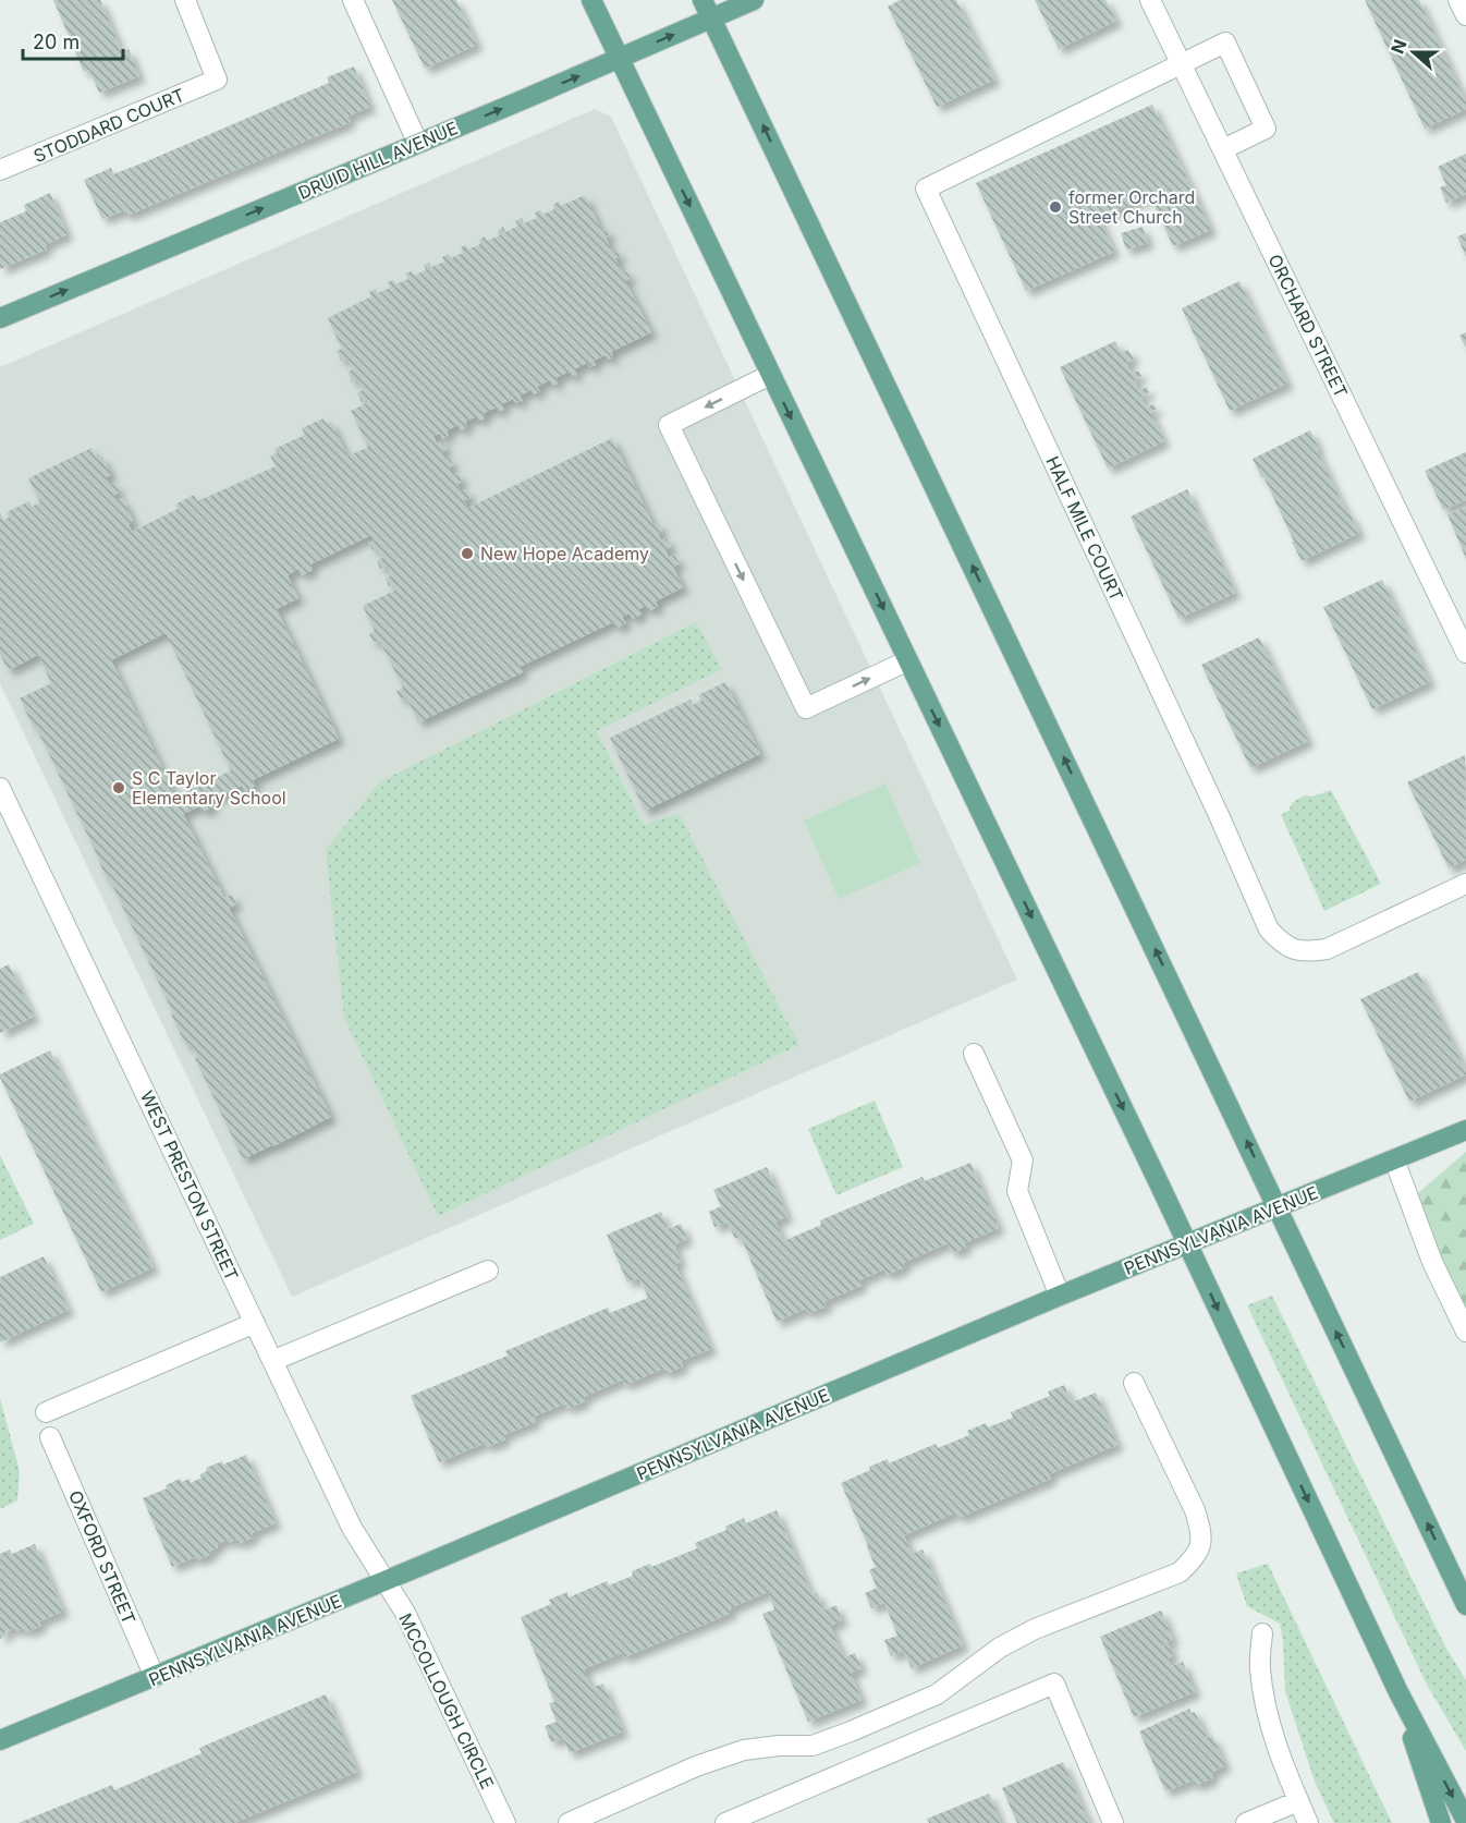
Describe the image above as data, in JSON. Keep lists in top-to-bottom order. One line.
{"streets":{"main road":["DRUID HILL AVENUE","PENNSYLVANIA AVENUE"],"street":["STODDARD COURT","ORCHARD STREET","HALF MILE COURT","WEST PRESTON STREET","OXFORD STREET","MCCOLLOUGH CIRCLE"]},"crossings":[["ORCHARD STREET","HALF MILE COURT"],["WEST PRESTON STREET","PENNSYLVANIA AVENUE"],["WEST PRESTON STREET","MCCOLLOUGH CIRCLE"],["PENNSYLVANIA AVENUE","OXFORD STREET"],["PENNSYLVANIA AVENUE","MCCOLLOUGH CIRCLE"]],"one_way":["DRUID HILL AVENUE"],"places":["former Orchard Street Church","New Hope Academy","S C Taylor Elementary School"],"scale_bar":"20 m","north":"left"}
